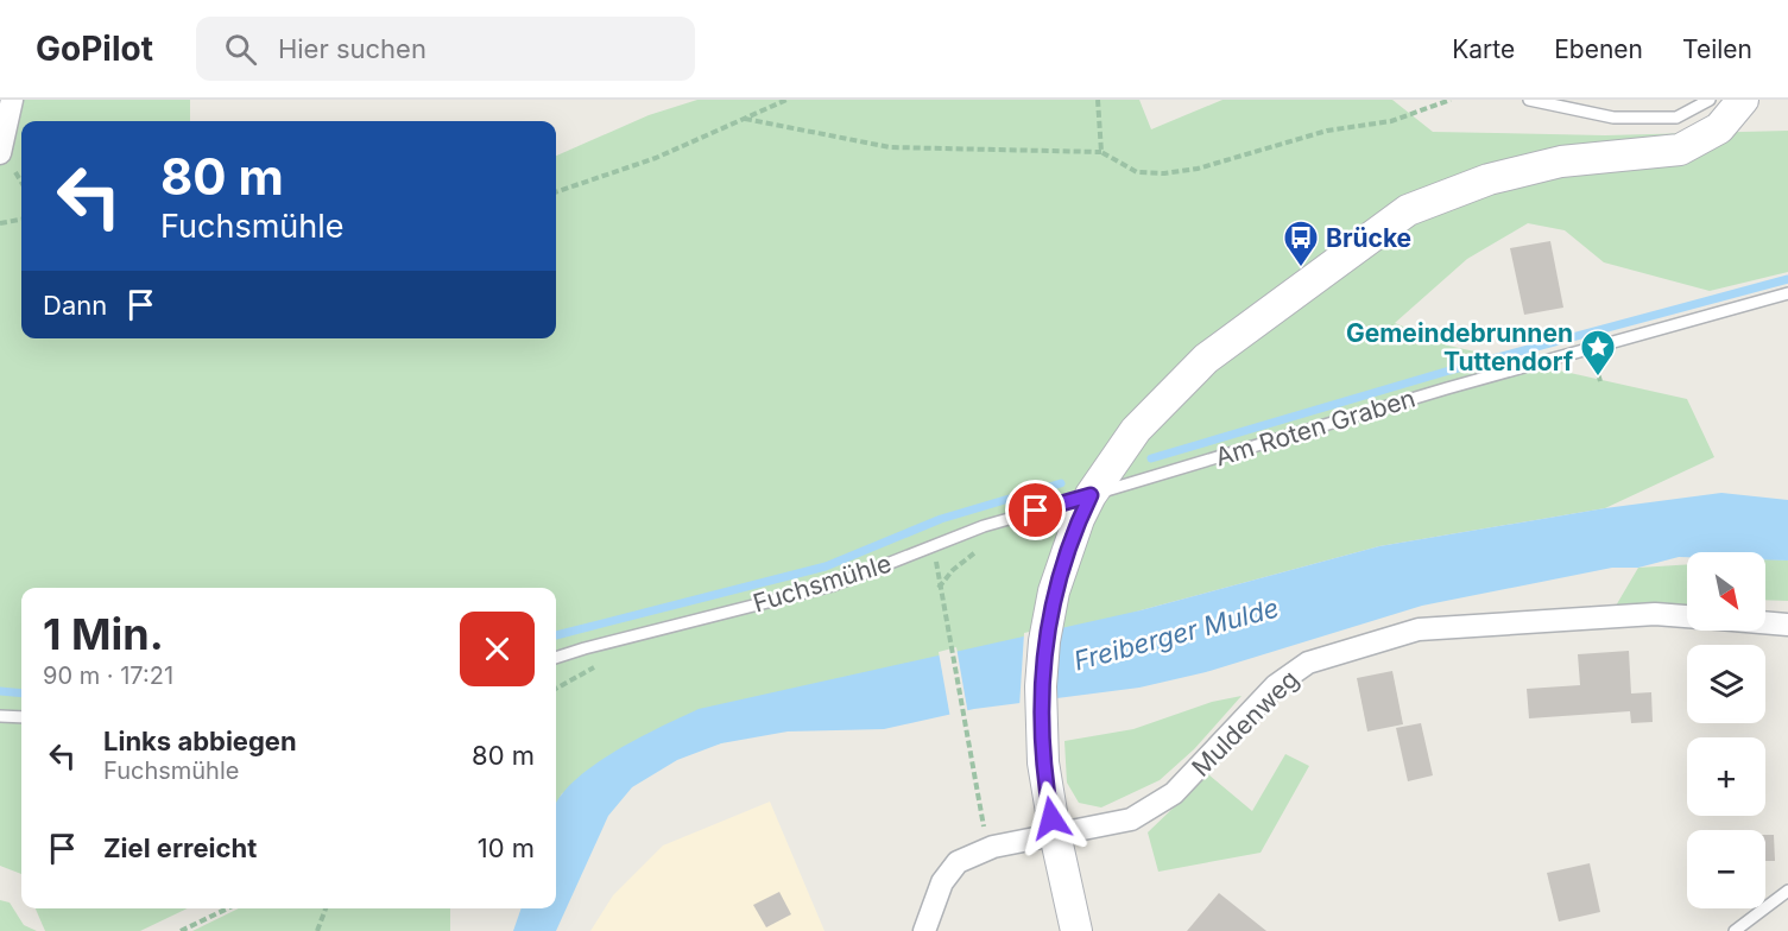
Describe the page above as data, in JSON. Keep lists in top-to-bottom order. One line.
{"streets":{"street":["Muldenweg"],"lane":["Am Roten Graben","Fuchsmühle"]},"crossings":[["Am Roten Graben","Fuchsmühle"]],"water":["Freiberger Mulde"],"places":{"bus stop":["Brücke"],"place":["Gemeindebrunnen Tuttendorf"]},"north":"bottom right","page":{"header":"GoPilot","search":"Hier suchen","nav":["Karte","Ebenen","Teilen"],"turn":["80 m","Fuchsmühle"],"then":"Dann","map_buttons":["+","−"],"heading":["1 Min.","90 m · 17:21"],"list":[{"name":"Links abbiegen","note":"Fuchsmühle","value":"80 m"},{"name":"Ziel erreicht","value":"10 m"}]}}
